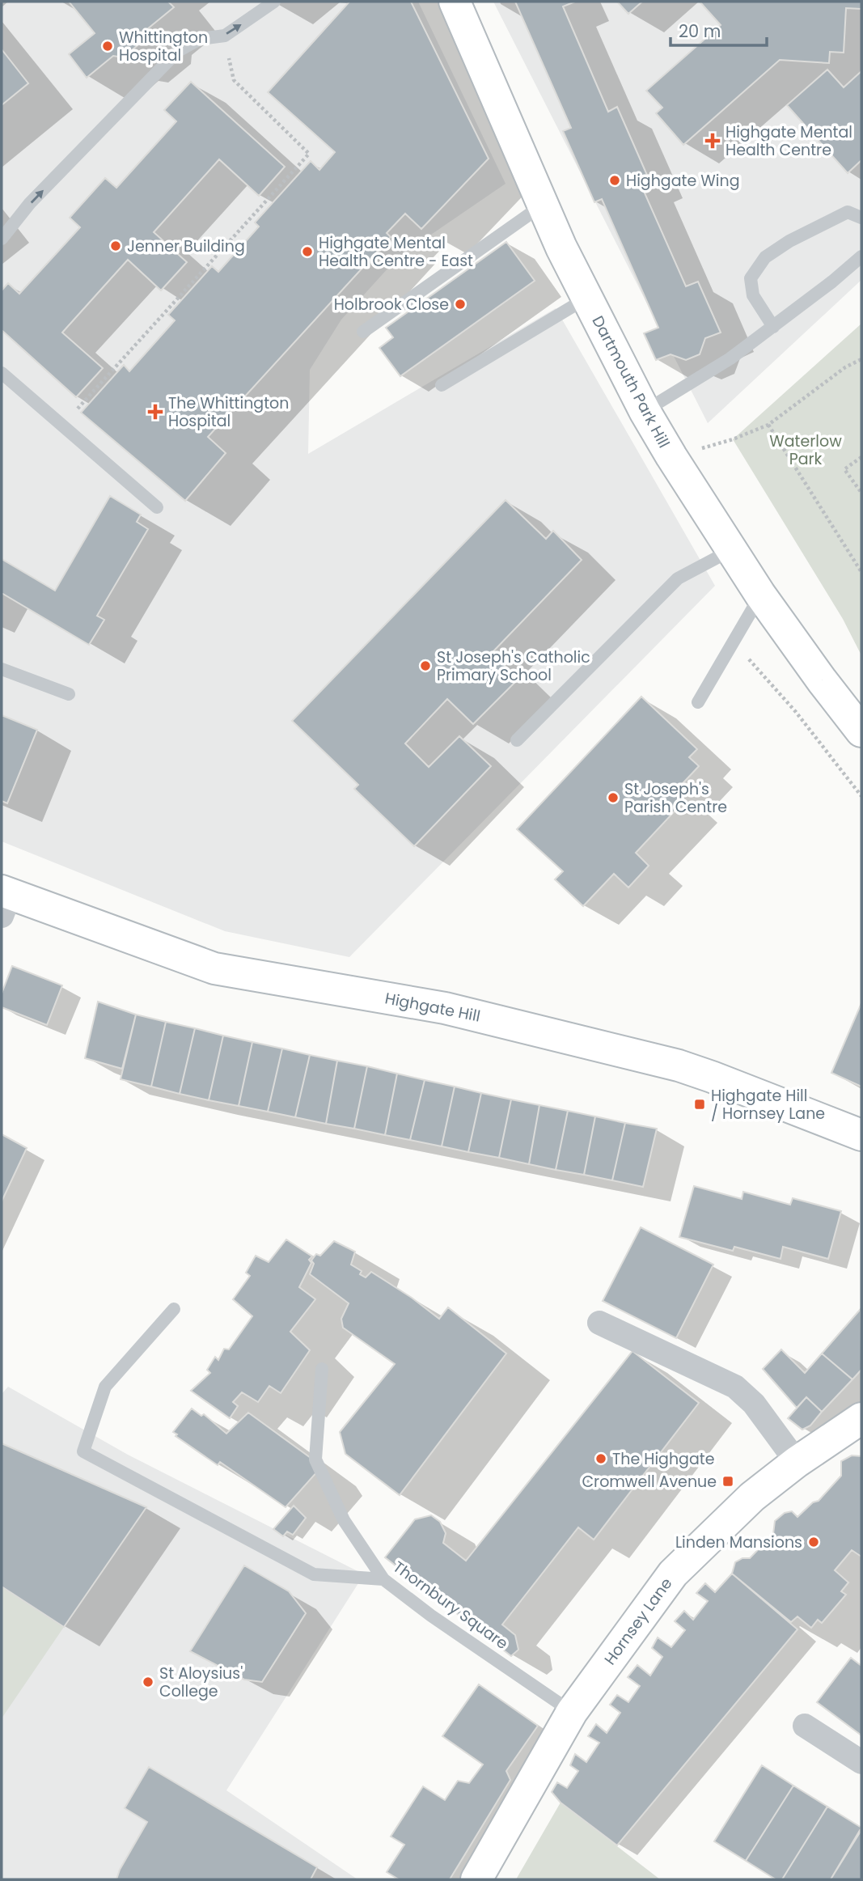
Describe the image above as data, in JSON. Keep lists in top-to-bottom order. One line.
{"streets":{"main road":["Dartmouth Park Hill","Highgate Hill","Hornsey Lane"],"lane":["Thornbury Square"]},"crossings":[["Thornbury Square","Hornsey Lane"]],"parks":["Waterlow Park"],"places":{"other":["Whittington Hospital","Highgate Wing","Jenner Building","Highgate Mental Health Centre - East","Holbrook Close","St Joseph's Catholic Primary School","St Joseph's Parish Centre","The Highgate","Linden Mansions","St Aloysius' College"],"health":["Highgate Mental Health Centre","The Whittington Hospital"],"transit":["Highgate Hill / Hornsey Lane","Cromwell Avenue"]},"scale_bar":"20 m"}
